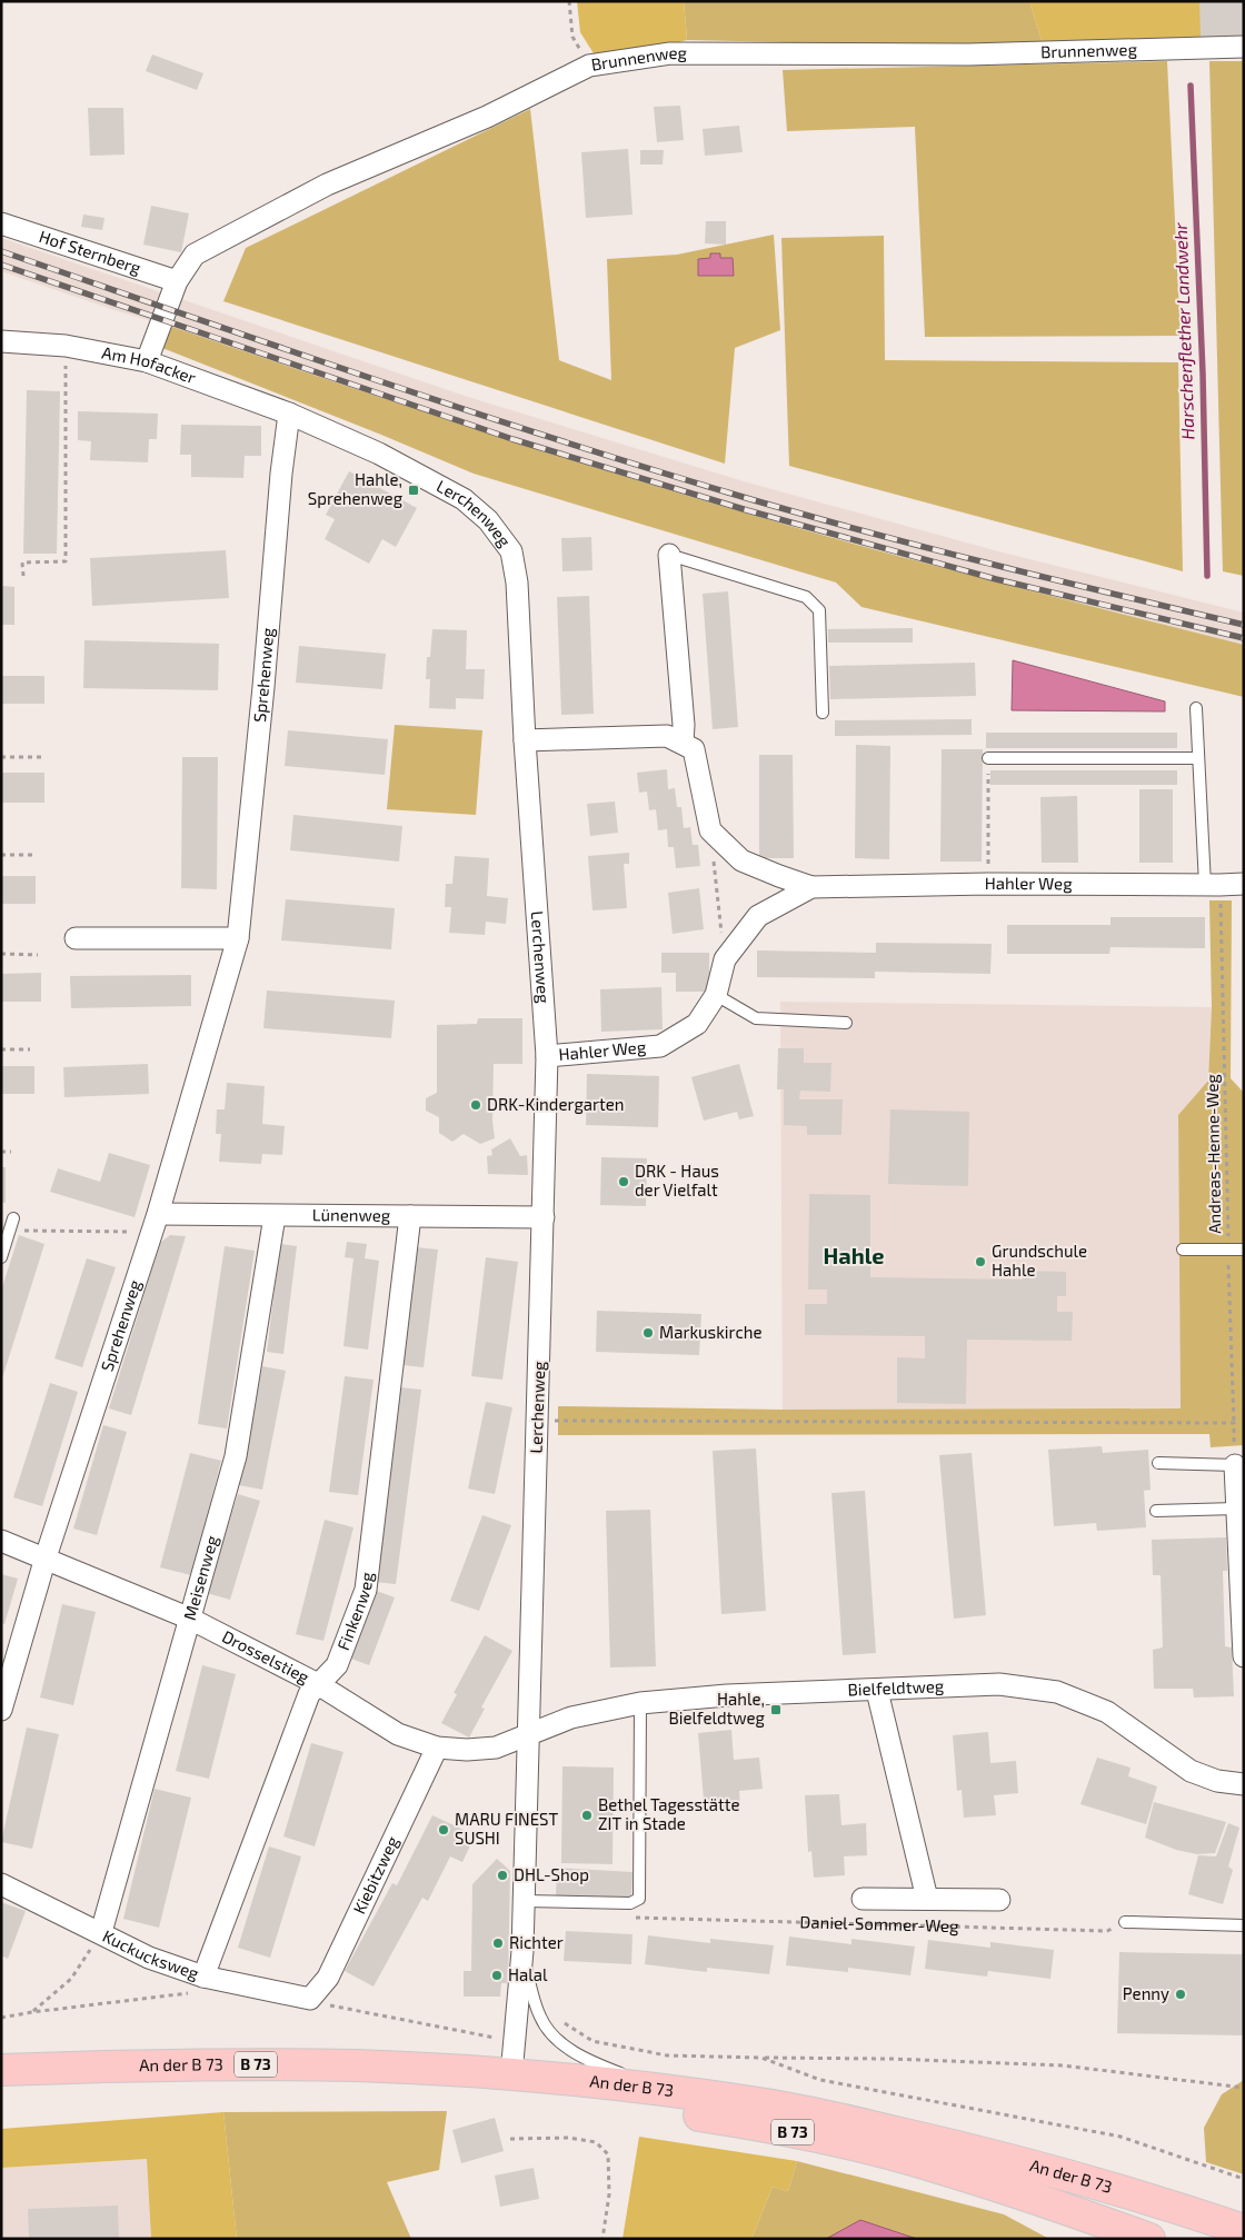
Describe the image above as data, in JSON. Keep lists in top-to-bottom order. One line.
{"streets":{"main road":["B 73","An der B 73"],"street":["Brunnenweg","Hof Sternberg","Am Hofacker","Lerchenweg","Sprehenweg","Hahler Weg","Lünenweg","Meisenweg","Finkenweg","Drosselstieg","Bielfeldtweg","Kiebitzweg","Daniel-Sommer-Weg","Kuckucksweg"],"path":["Andreas-Henne-Weg"]},"crossings":[["Brunnenweg","Hof Sternberg"],["Brunnenweg","Am Hofacker"],["Am Hofacker","Lerchenweg"],["Am Hofacker","Sprehenweg"],["Lerchenweg","Sprehenweg"],["Lerchenweg","Hahler Weg"],["Lerchenweg","Lünenweg"],["Lerchenweg","Drosselstieg"],["Lerchenweg","Bielfeldtweg"],["Lerchenweg","An der B 73"],["Sprehenweg","Lünenweg"],["Sprehenweg","Drosselstieg"],["Hahler Weg","Andreas-Henne-Weg"],["Lünenweg","Meisenweg"],["Lünenweg","Finkenweg"],["Meisenweg","Drosselstieg"],["Meisenweg","Kuckucksweg"],["Finkenweg","Drosselstieg"],["Finkenweg","Kuckucksweg"],["Drosselstieg","Bielfeldtweg"],["Drosselstieg","Kiebitzweg"],["Bielfeldtweg","Daniel-Sommer-Weg"],["Kiebitzweg","Kuckucksweg"]],"districts":["Hahle"],"water":["Harschenflether Landwehr"],"places":{"transit":["Hahle, Sprehenweg","Hahle, Bielfeldtweg"],"other":["DRK-Kindergarten","DRK - Haus der Vielfalt","Grundschule Hahle","Markuskirche","Bethel Tagesstätte ZIT in Stade","MARU FINEST SUSHI","DHL-Shop","Richter","Halal","Penny"]}}
